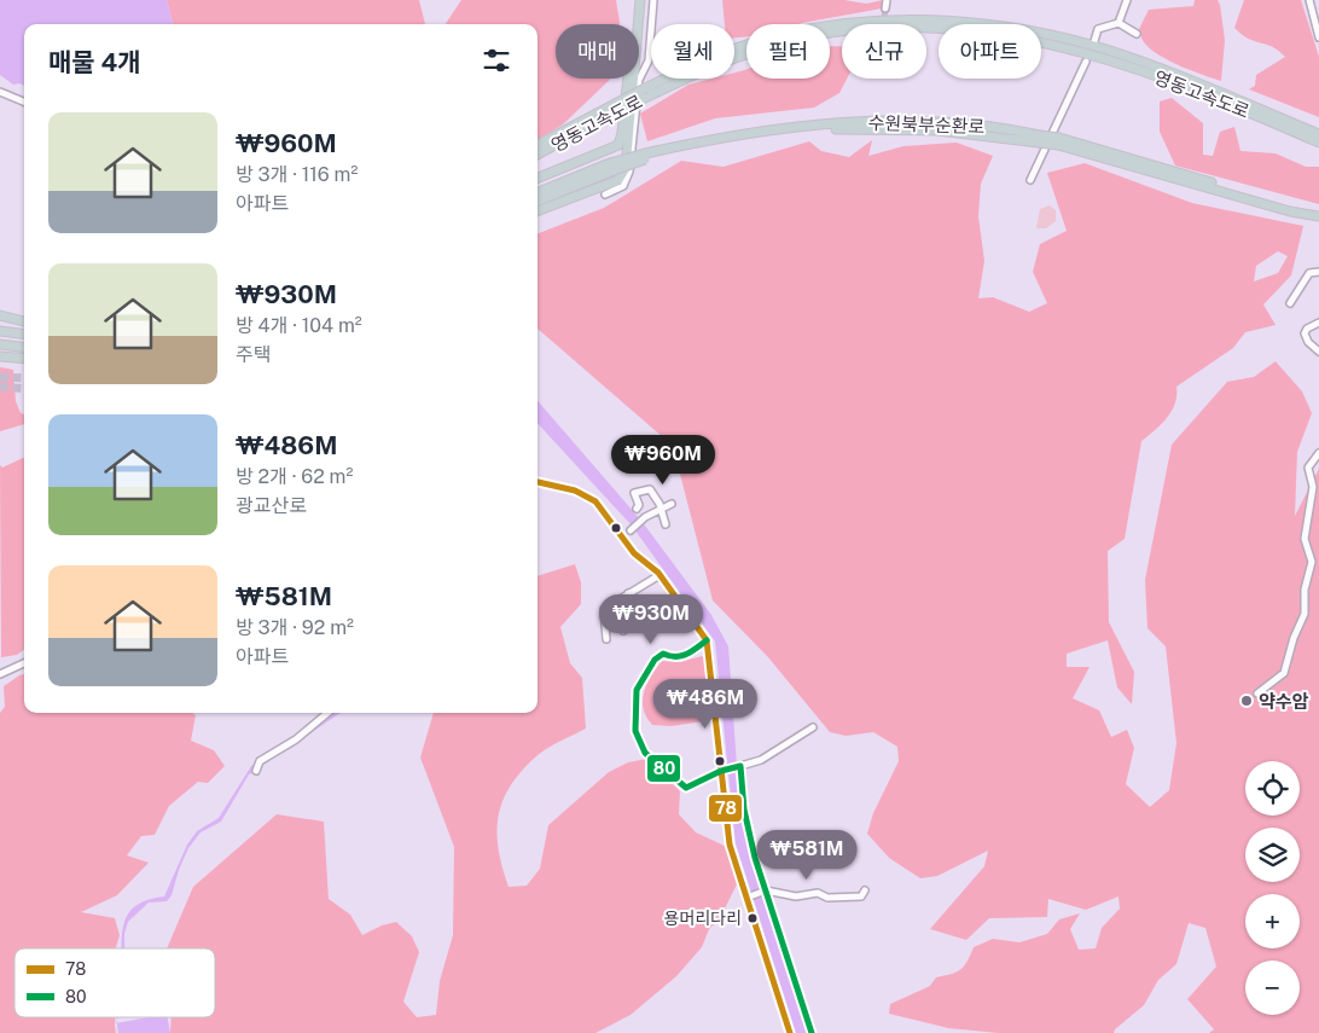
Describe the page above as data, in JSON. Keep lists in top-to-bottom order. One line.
{"streets":{"highway":["영동고속도로","수원북부순환로"]},"places":["약수암","용머리다리"],"lines":["transit line 78","transit line 80"],"legend":["78","80"],"page":{"chip":["매매","월세","필터","신규","아파트"],"heading":"매물 4개","list":[{"name":"₩960M","note":"방 3개 · 116 m² · 아파트"},{"name":"₩930M","note":"방 4개 · 104 m² · 주택"},{"name":"₩486M","note":"방 2개 · 62 m² · 광교산로"},{"name":"₩581M","note":"방 3개 · 92 m² · 아파트"}],"price":["₩960M","₩930M","₩486M","₩581M"],"map_buttons":["+","−"]}}
